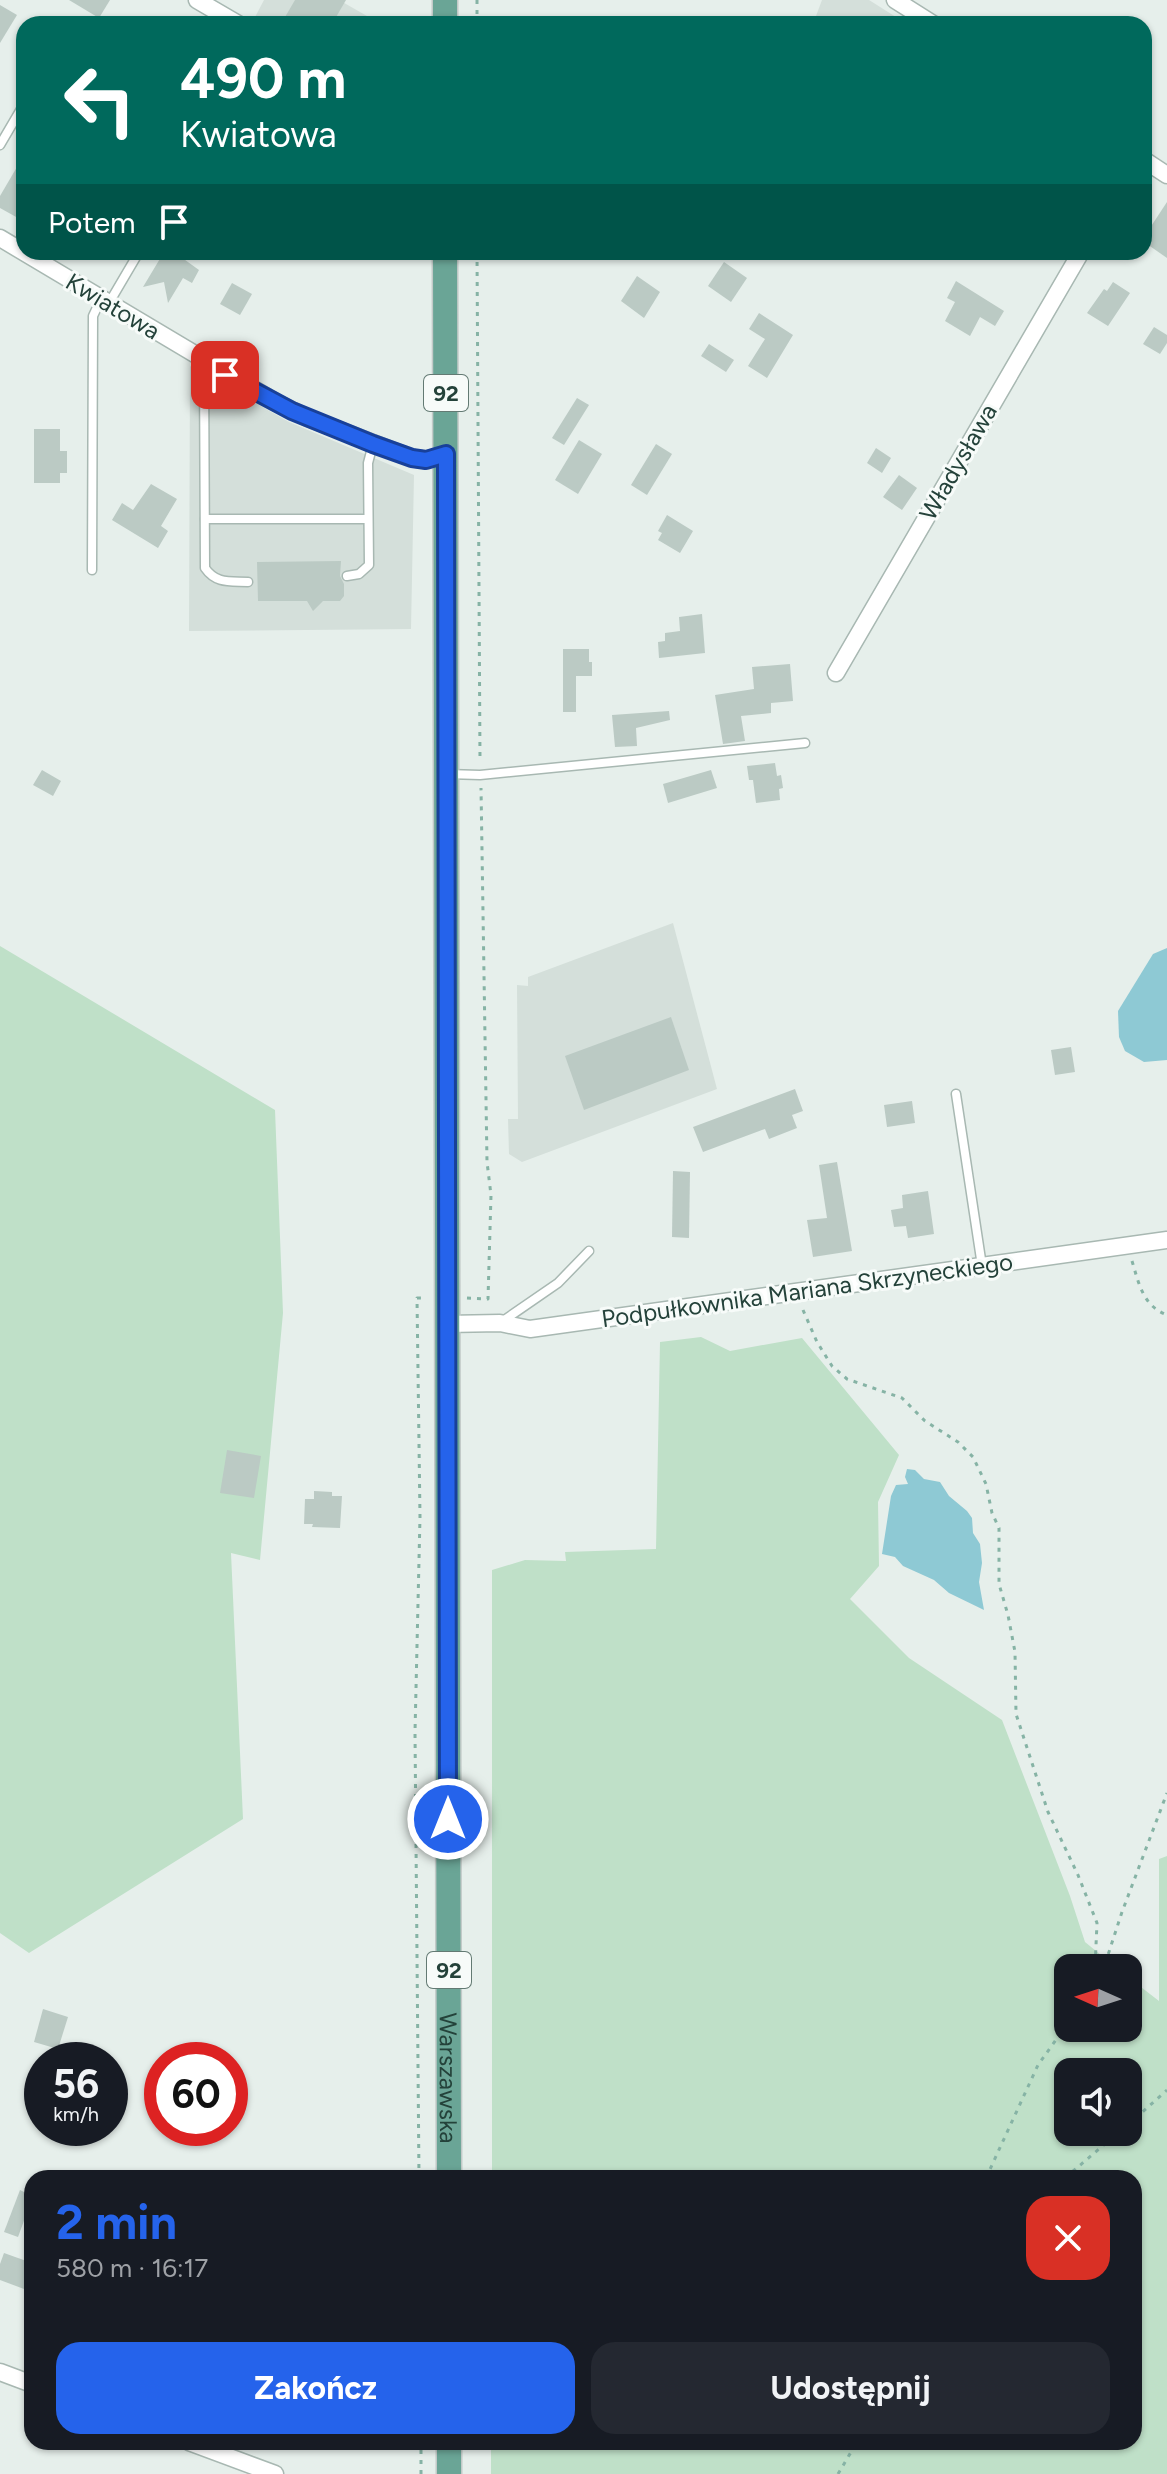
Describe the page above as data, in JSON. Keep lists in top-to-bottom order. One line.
{"streets":{"main road":["92","Warszawska"],"street":["Kwiatowa","Władysława","Podpułkownika Mariana Skrzyneckiego"]},"crossings":[["Kwiatowa","Warszawska"],["Podpułkownika Mariana Skrzyneckiego","Warszawska"]],"north":"left","page":{"turn":["490 m","Kwiatowa"],"then":"Potem","speed":"56 km/h","limit":"60","heading":["2 min","580 m · 16:17"],"buttons":["Zakończ","Udostępnij"]}}
